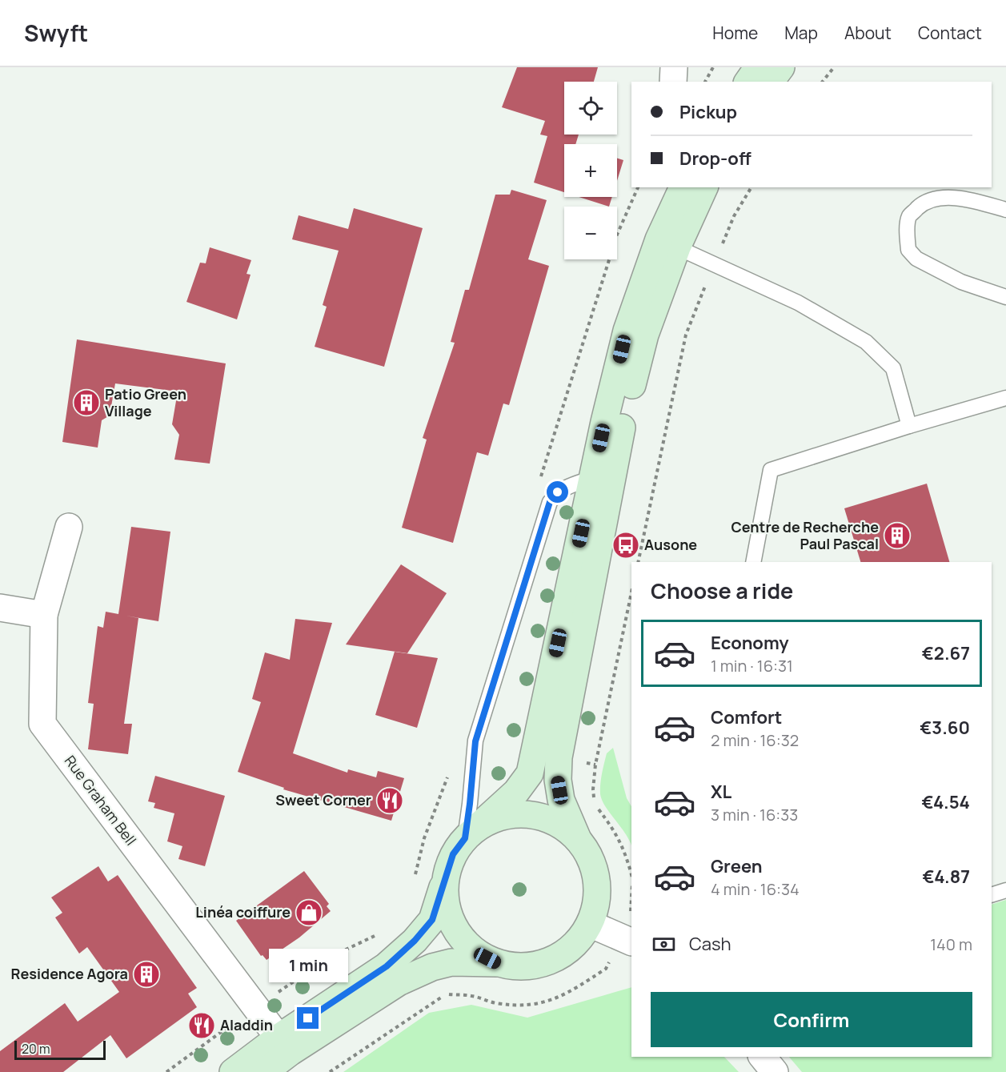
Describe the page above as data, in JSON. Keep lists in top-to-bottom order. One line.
{"streets":{"street":["Rue Graham Bell"]},"places":{"building":["Patio Green Village","Centre de Recherche Paul Pascal","Residence Agora"],"bus stop":["Ausone"],"restaurant":["Sweet Corner","Aladdin"],"shop":["Linéa coiffure"]},"scale_bar":"20 m","page":{"header":"Swyft","nav":["Home","Map","About","Contact"],"map_buttons":["+","−"],"banner":["Pickup","Drop-off"],"heading":"Choose a ride","list":[{"name":"Economy","note":"1 min · 16:31","value":"€2.67"},{"name":"Comfort","note":"2 min · 16:32","value":"€3.60"},{"name":"XL","note":"3 min · 16:33","value":"€4.54"},{"name":"Green","note":"4 min · 16:34","value":"€4.87"}],"pay":["Cash","140 m"],"bubble":"1 min","buttons":"Confirm","scale":"20 m"}}
